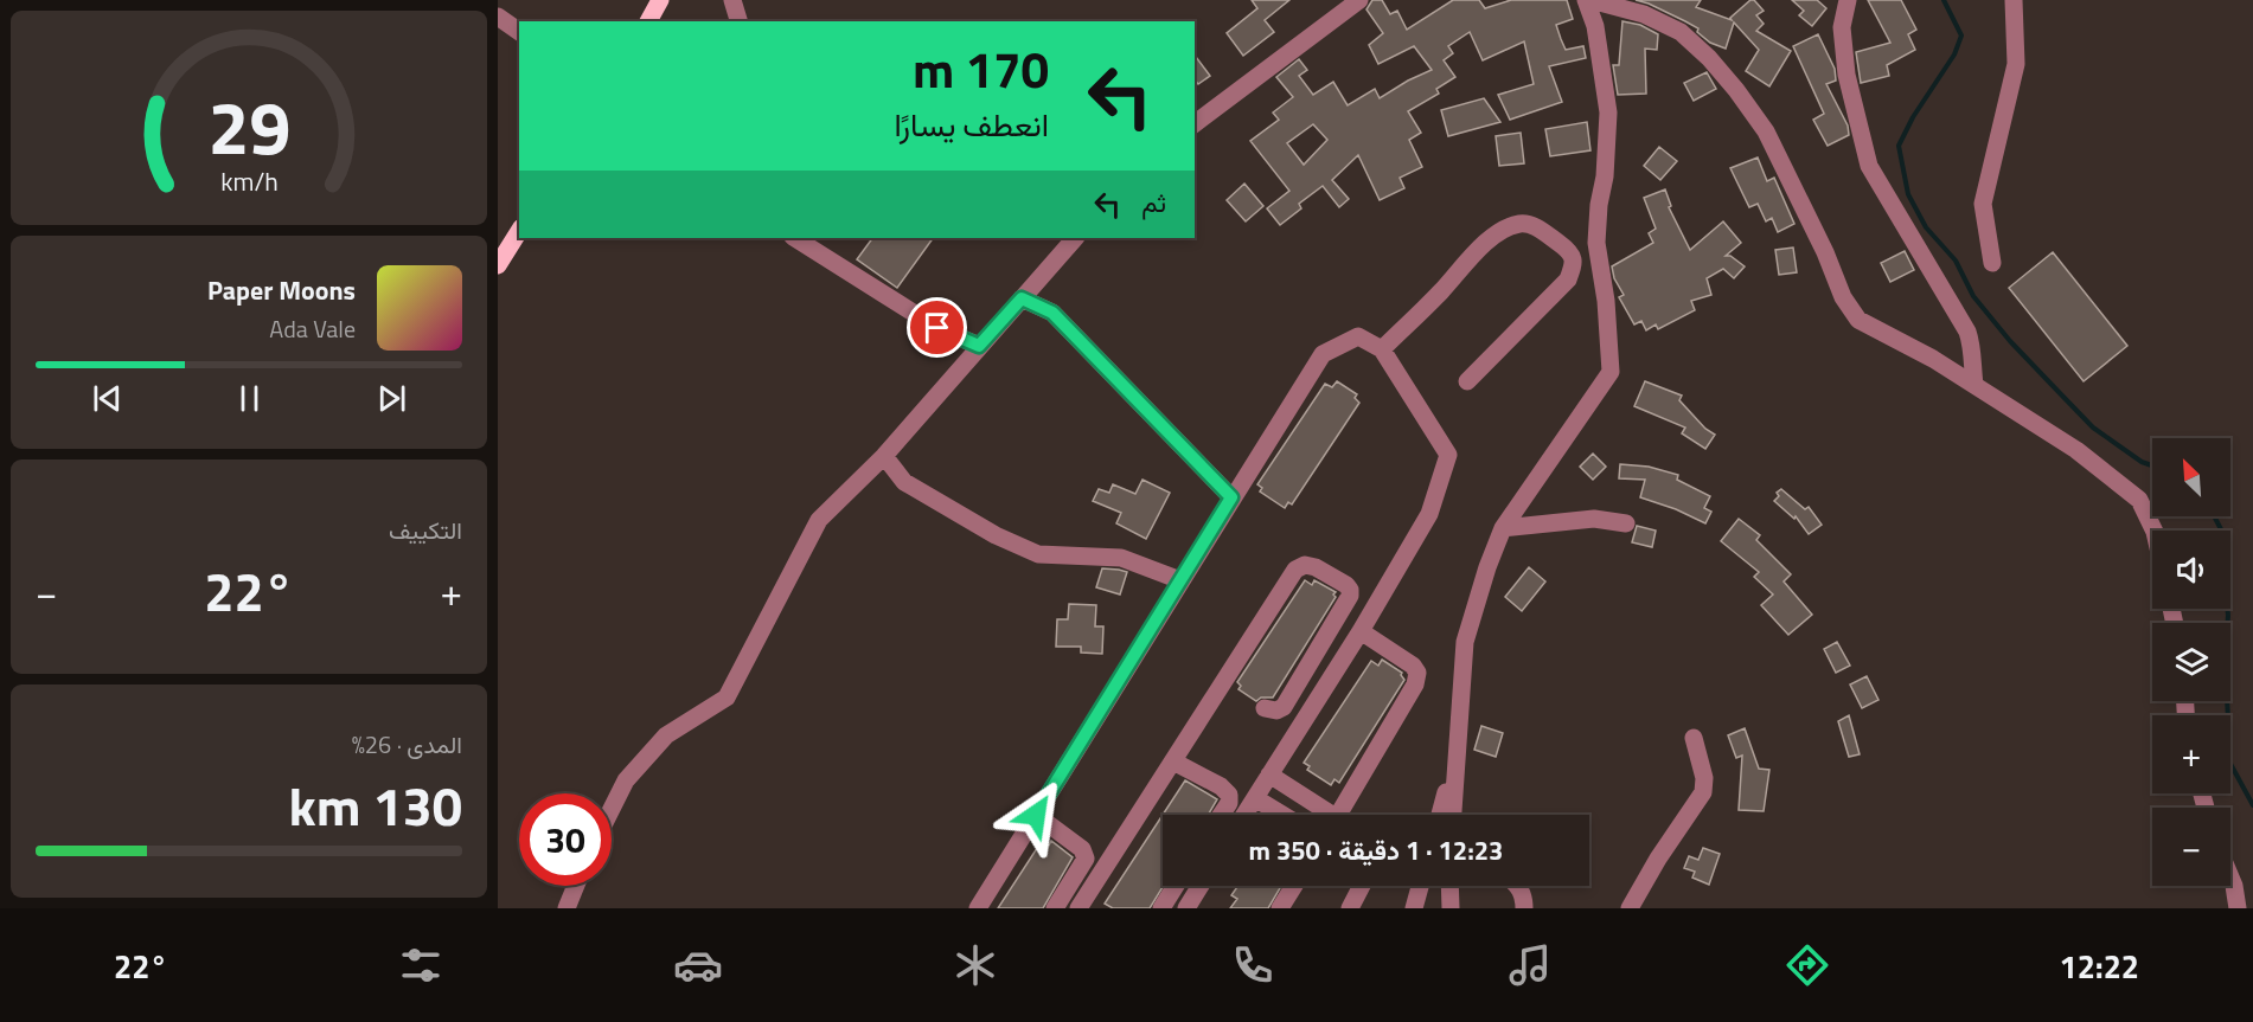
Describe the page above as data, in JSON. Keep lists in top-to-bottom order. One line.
{"north":"top left","page":{"turn":["170 m","انعطف يسارًا"],"then":"ثم","song":["Paper Moons","Ada Vale"],"map_buttons":["+","−"],"tile":["التكييف",["المدى · 26%","130 km"]],"heat":["−","22°","+"],"limit":"30","trip":"12:23 · 1 دقيقة · 350 m","tabs":["12:22","22°"],"gauge":["29","km/h"]}}
